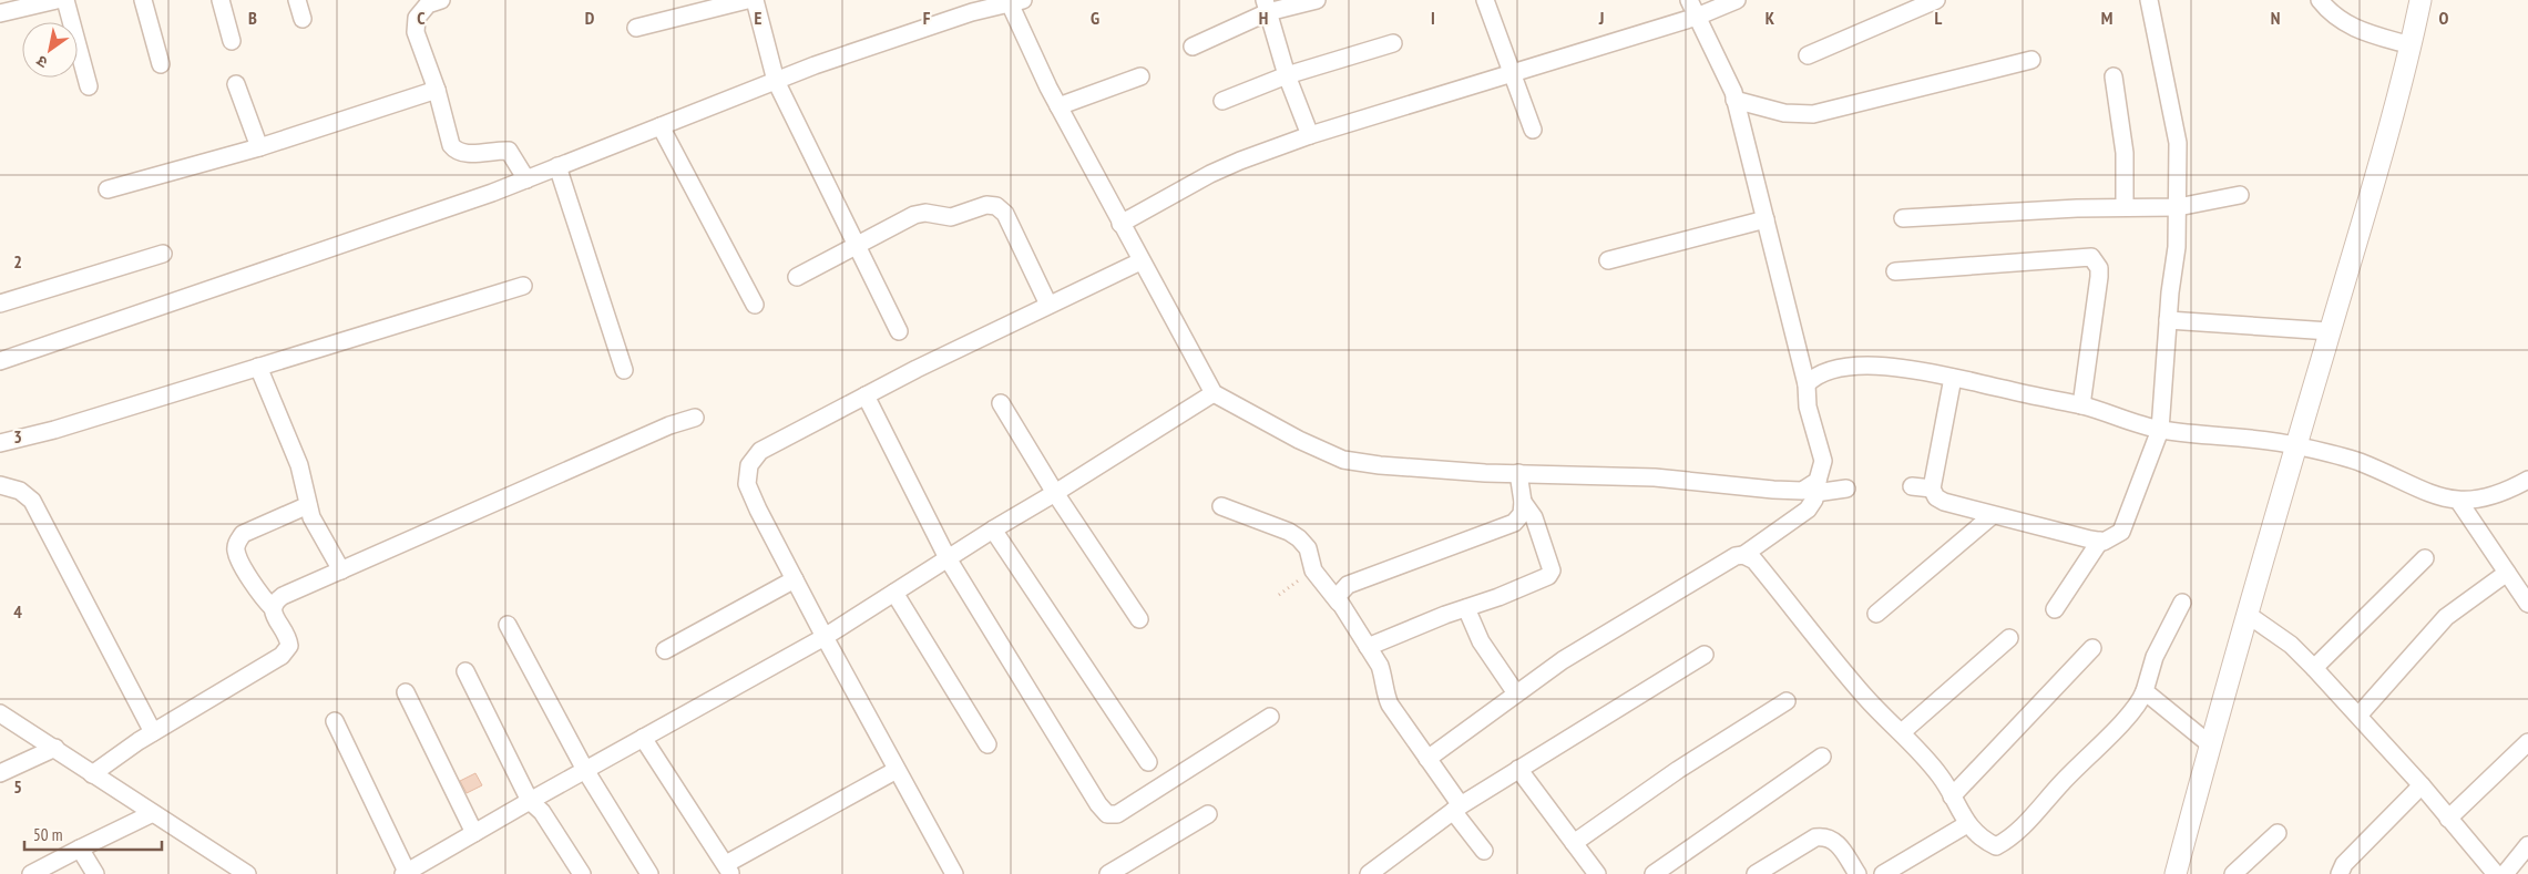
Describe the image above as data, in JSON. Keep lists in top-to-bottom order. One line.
{"scale_bar":"50 m","north":"bottom left","grid":{"columns":["B","C","D","E","F","G","H","I","J","K","L","M","N","O"],"rows":["2","3","4","5"]}}
